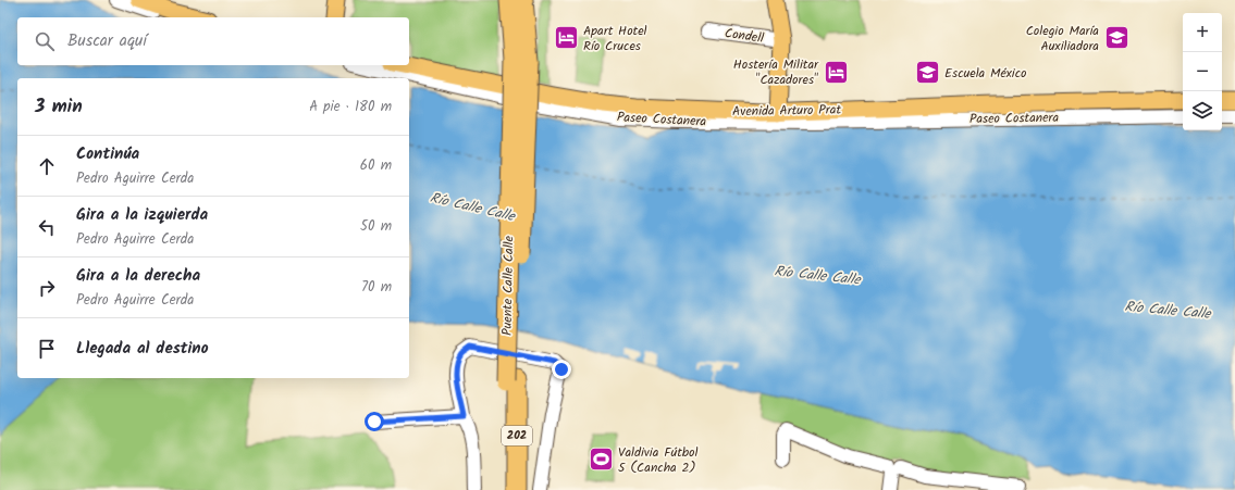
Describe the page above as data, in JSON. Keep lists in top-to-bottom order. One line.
{"streets":{"highway":["Puente Calle Calle","202"],"main road":["Avenida Arturo Prat"],"street":["Condell","Paseo Costanera"]},"crossings":[["Puente Calle Calle","202"]],"water":["Río Calle Calle"],"places":{"hotel":["Apart Hotel Río Cruces","Hostería Militar \"Cazadores\""],"school or university":["Colegio María Auxiliadora","Escuela México"],"sports":["Valdivia Fútbol 5 (Cancha 2)"]},"page":{"map_buttons":["+","−"],"search":"Buscar aquí","heading":["3 min","A pie · 180 m"],"list":[["Continúa","Pedro Aguirre Cerda","60 m"],["Gira a la izquierda","Pedro Aguirre Cerda","50 m"],["Gira a la derecha","Pedro Aguirre Cerda","70 m"],"Llegada al destino"]}}
